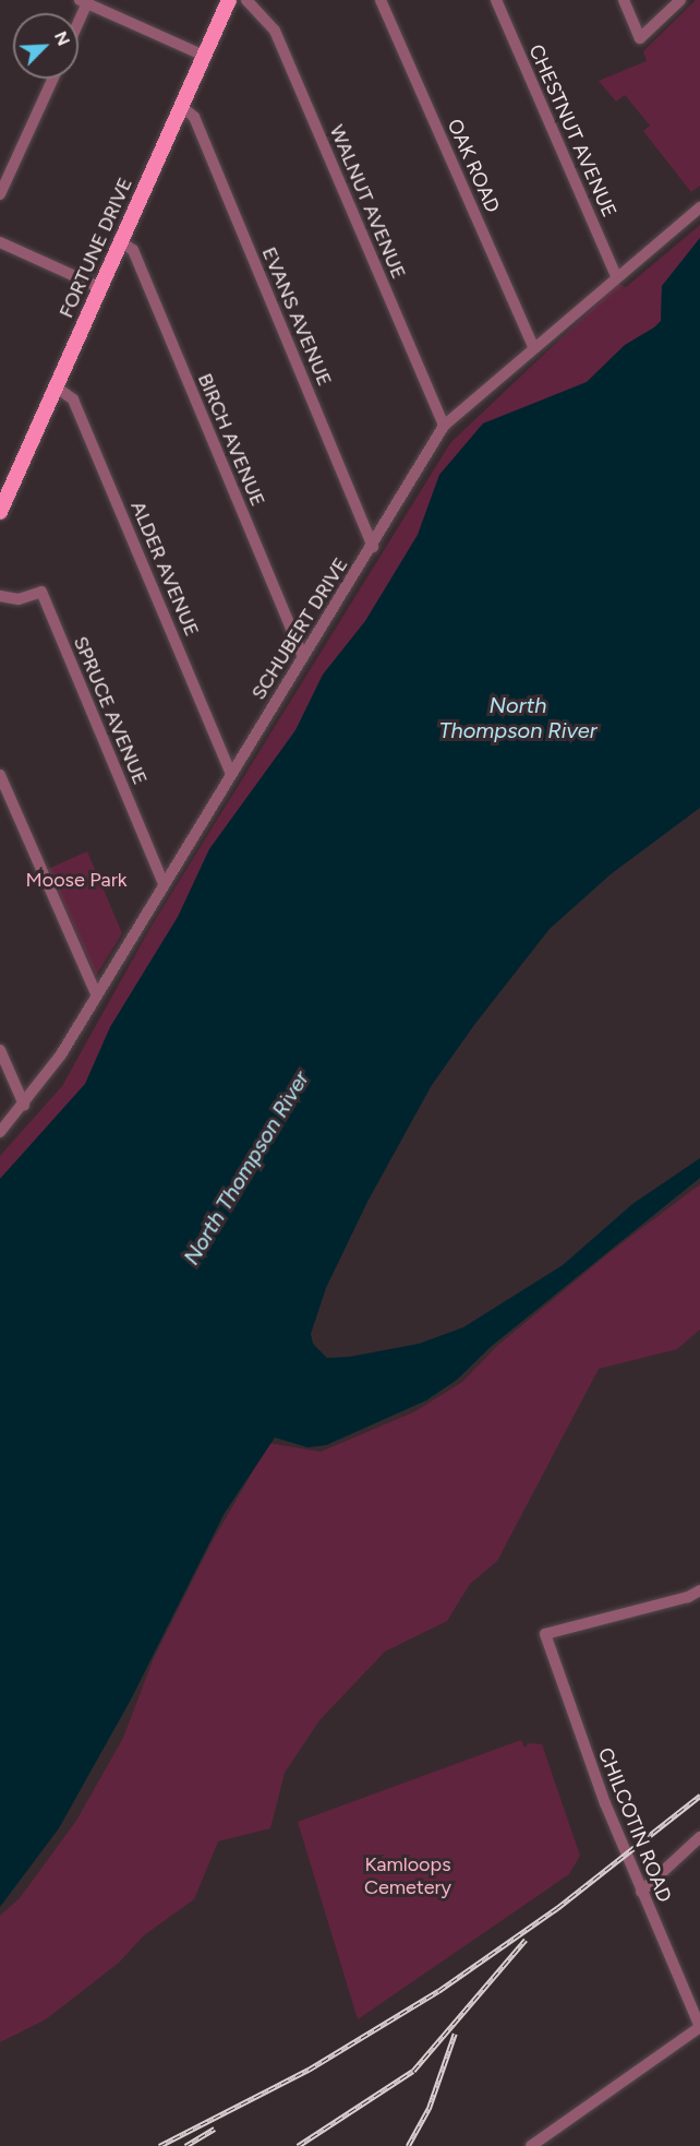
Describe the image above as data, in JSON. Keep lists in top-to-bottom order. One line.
{"streets":{"main road":["FORTUNE DRIVE"],"street":["CHESTNUT AVENUE","OAK ROAD","WALNUT AVENUE","EVANS AVENUE","BIRCH AVENUE","ALDER AVENUE","SCHUBERT DRIVE","SPRUCE AVENUE","CHILCOTIN ROAD"]},"crossings":[["CHESTNUT AVENUE","SCHUBERT DRIVE"],["OAK ROAD","SCHUBERT DRIVE"],["WALNUT AVENUE","SCHUBERT DRIVE"],["FORTUNE DRIVE","EVANS AVENUE"],["FORTUNE DRIVE","BIRCH AVENUE"],["FORTUNE DRIVE","ALDER AVENUE"],["EVANS AVENUE","SCHUBERT DRIVE"],["BIRCH AVENUE","SCHUBERT DRIVE"],["ALDER AVENUE","SCHUBERT DRIVE"],["SCHUBERT DRIVE","SPRUCE AVENUE"]],"water":["North Thompson River"],"parks":["Moose Park","Kamloops Cemetery"],"north":"top right"}
